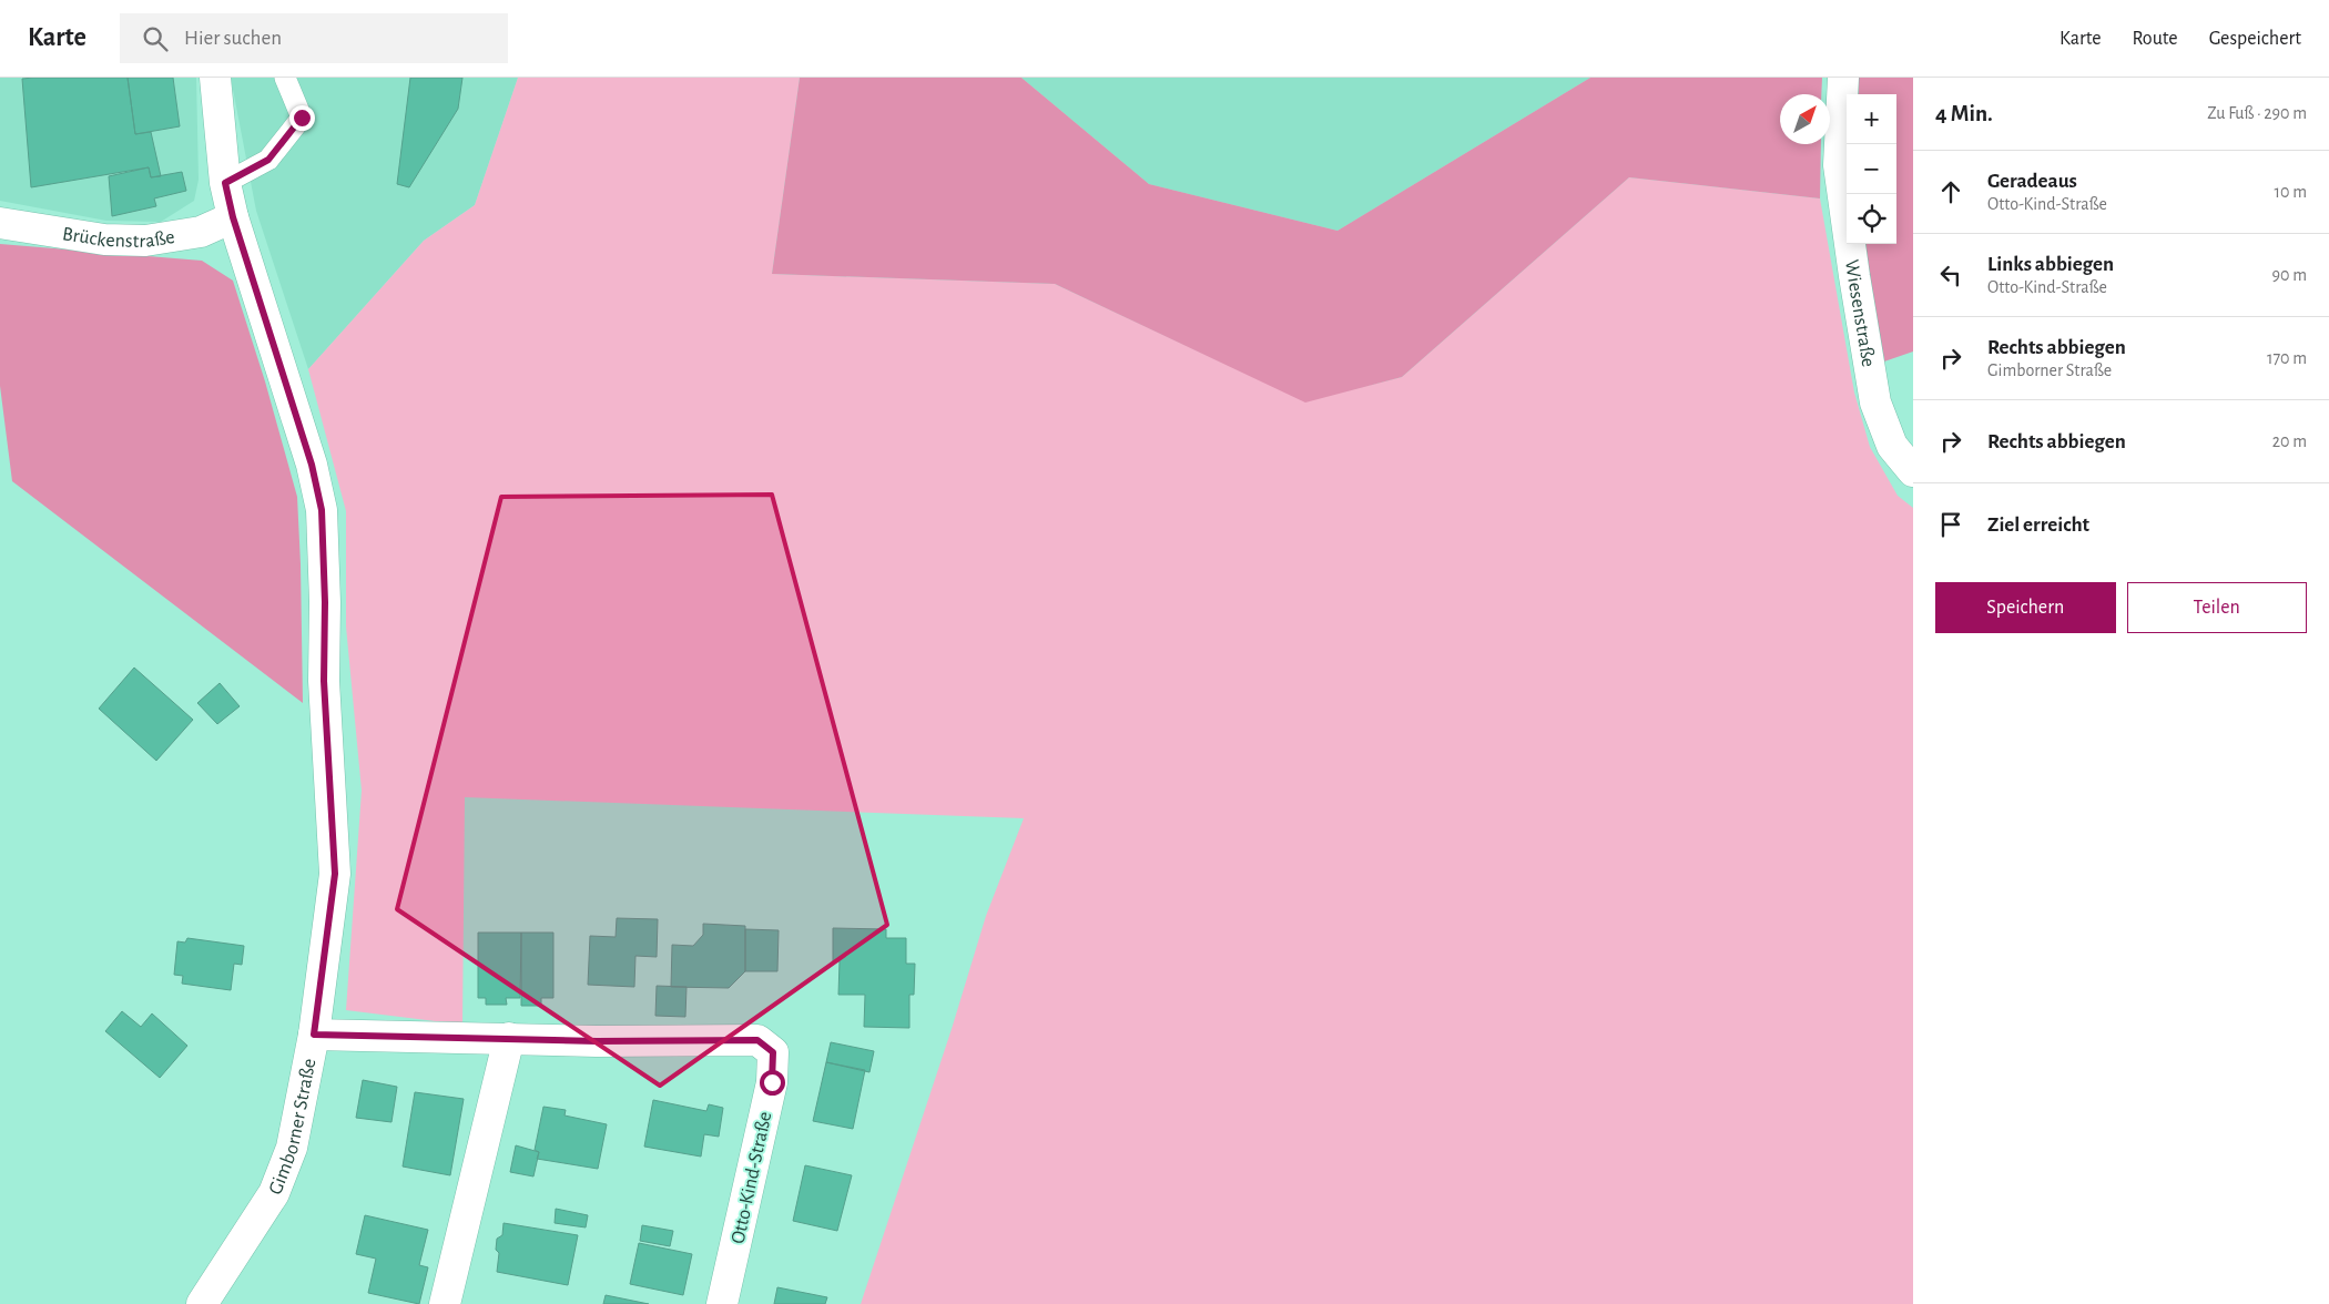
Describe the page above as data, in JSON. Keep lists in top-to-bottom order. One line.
{"streets":{"street":["Brückenstraße","Wiesenstraße","Gimborner Straße","Otto-Kind-Straße"]},"crossings":[["Brückenstraße","Gimborner Straße"],["Gimborner Straße","Otto-Kind-Straße"]],"north":"top right","page":{"header":"Karte","search":"Hier suchen","nav":["Karte","Route","Gespeichert"],"heading":["4 Min.","Zu Fuß · 290 m"],"map_buttons":["+","−"],"list":[["Geradeaus","Otto-Kind-Straße","10 m"],["Links abbiegen","Otto-Kind-Straße","90 m"],["Rechts abbiegen","Gimborner Straße","170 m"],["Rechts abbiegen","20 m"],"Ziel erreicht"],"buttons":["Speichern","Teilen"]}}
